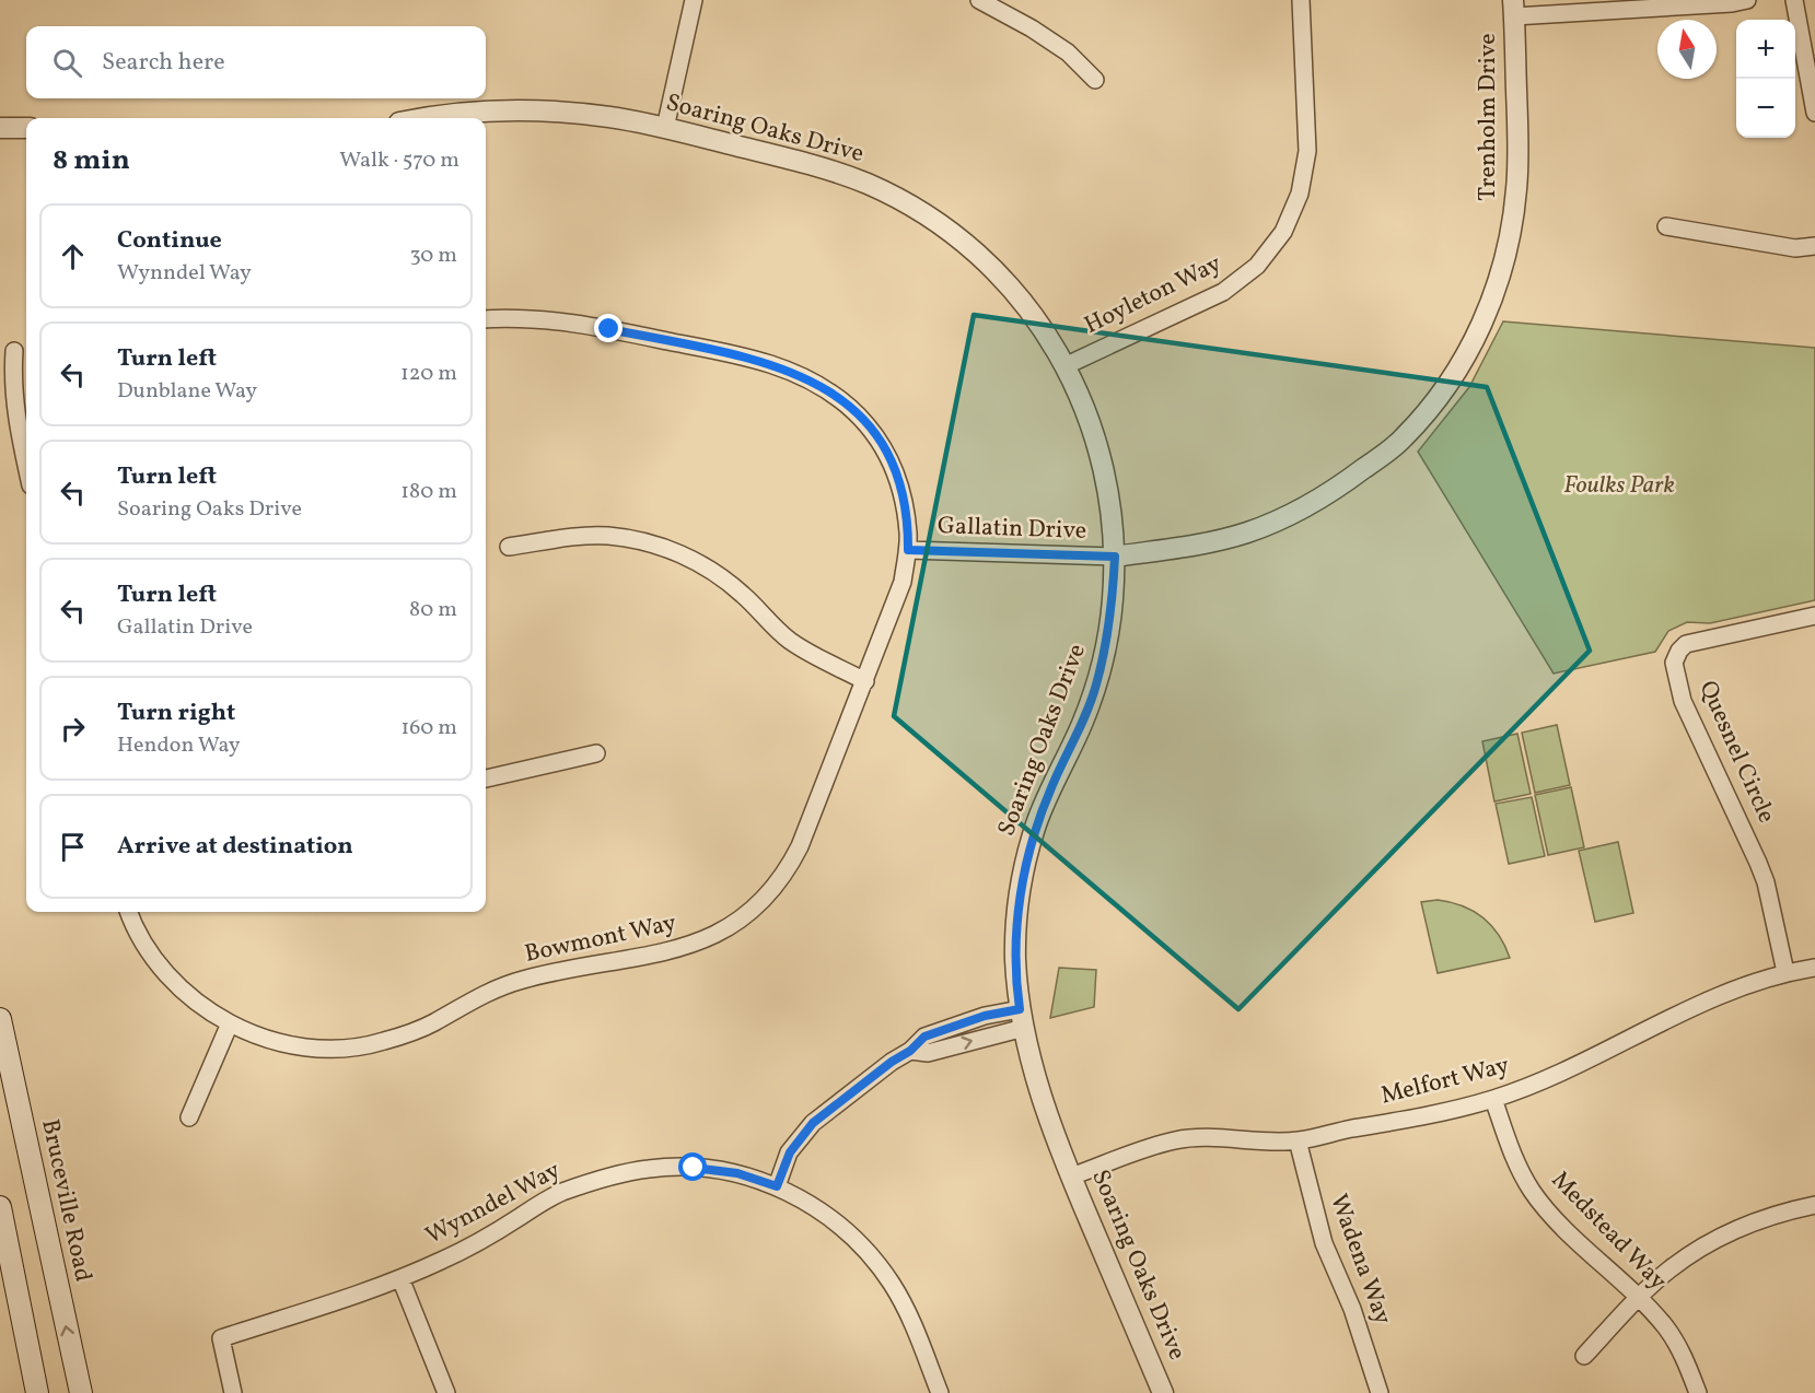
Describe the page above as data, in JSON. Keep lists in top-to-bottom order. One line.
{"streets":{"main road":["Bruceville Road"],"street":["Trenholm Drive","Soaring Oaks Drive","Hoyleton Way","Gallatin Drive","Quesnel Circle","Bowmont Way","Melfort Way","Wynndel Way","Medstead Way","Wadena Way"]},"crossings":[["Trenholm Drive","Soaring Oaks Drive"],["Trenholm Drive","Gallatin Drive"],["Soaring Oaks Drive","Hoyleton Way"],["Soaring Oaks Drive","Gallatin Drive"],["Soaring Oaks Drive","Melfort Way"],["Gallatin Drive","Bowmont Way"],["Quesnel Circle","Melfort Way"],["Melfort Way","Medstead Way"],["Melfort Way","Wadena Way"]],"parks":["Foulks Park"],"north":"top","page":{"map_buttons":["+","−"],"search":"Search here","heading":["8 min","Walk · 570 m"],"list":[["Continue","Wynndel Way","30 m"],["Turn left","Dunblane Way","120 m"],["Turn left","Soaring Oaks Drive","180 m"],["Turn left","Gallatin Drive","80 m"],["Turn right","Hendon Way","160 m"],"Arrive at destination"]}}
